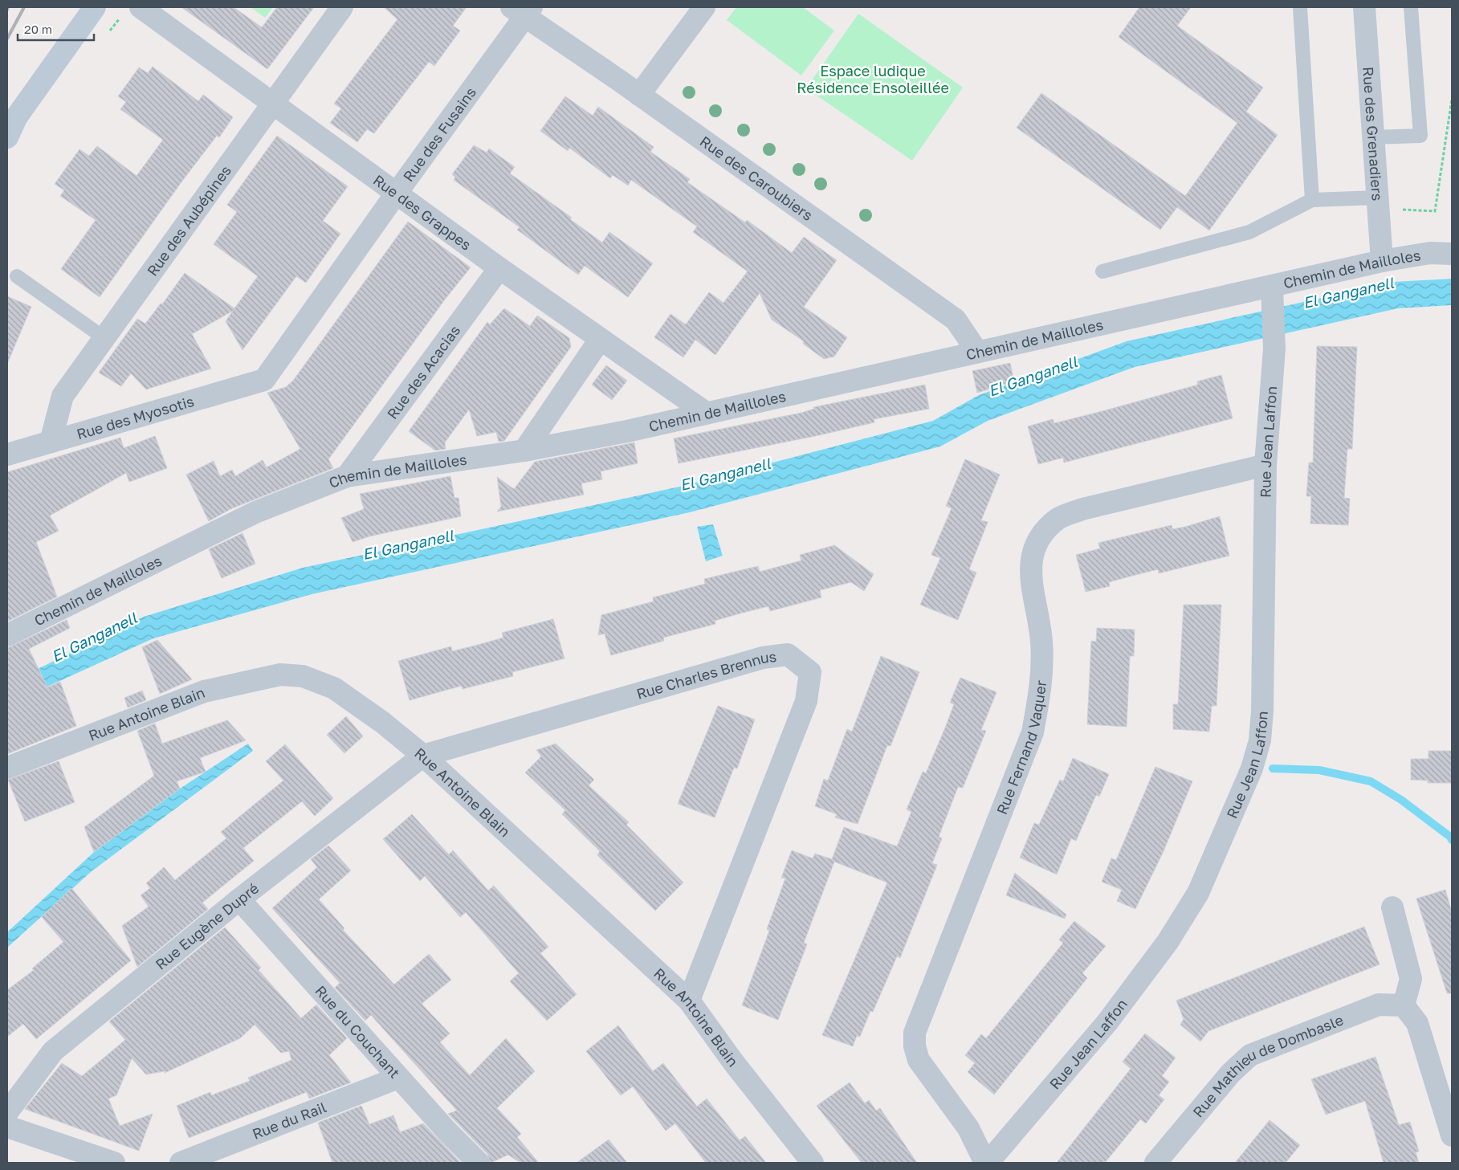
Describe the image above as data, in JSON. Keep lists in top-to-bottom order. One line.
{"streets":{"street":["Rue des Fusains","Rue des Grenadiers","Rue des Caroubiers","Rue des Grappes","Rue des Aubépines","Chemin de Mailloles","Rue des Acacias","Rue des Myosotis","Rue Jean Laffon","Rue Charles Brennus","Rue Antoine Blain","Rue Fernand Vaquer","Rue Eugène Dupré","Rue du Couchant","Rue Mathieu de Dombasle","Rue du Rail"]},"crossings":[["Rue des Fusains","Rue des Caroubiers"],["Rue des Fusains","Rue des Grappes"],["Rue des Fusains","Rue des Myosotis"],["Rue des Grenadiers","Chemin de Mailloles"],["Rue des Caroubiers","Chemin de Mailloles"],["Rue des Grappes","Rue des Aubépines"],["Rue des Grappes","Chemin de Mailloles"],["Rue des Grappes","Rue des Acacias"],["Rue des Aubépines","Rue des Myosotis"],["Chemin de Mailloles","Rue des Acacias"],["Chemin de Mailloles","Rue Jean Laffon"],["Rue Jean Laffon","Rue Fernand Vaquer"],["Rue Charles Brennus","Rue Antoine Blain"],["Rue Charles Brennus","Rue Eugène Dupré"],["Rue Antoine Blain","Rue Eugène Dupré"],["Rue Eugène Dupré","Rue du Couchant"],["Rue du Couchant","Rue du Rail"]],"water":["El Ganganell"],"parks":["Espace ludique Résidence Ensoleillée"],"scale_bar":"20 m"}
